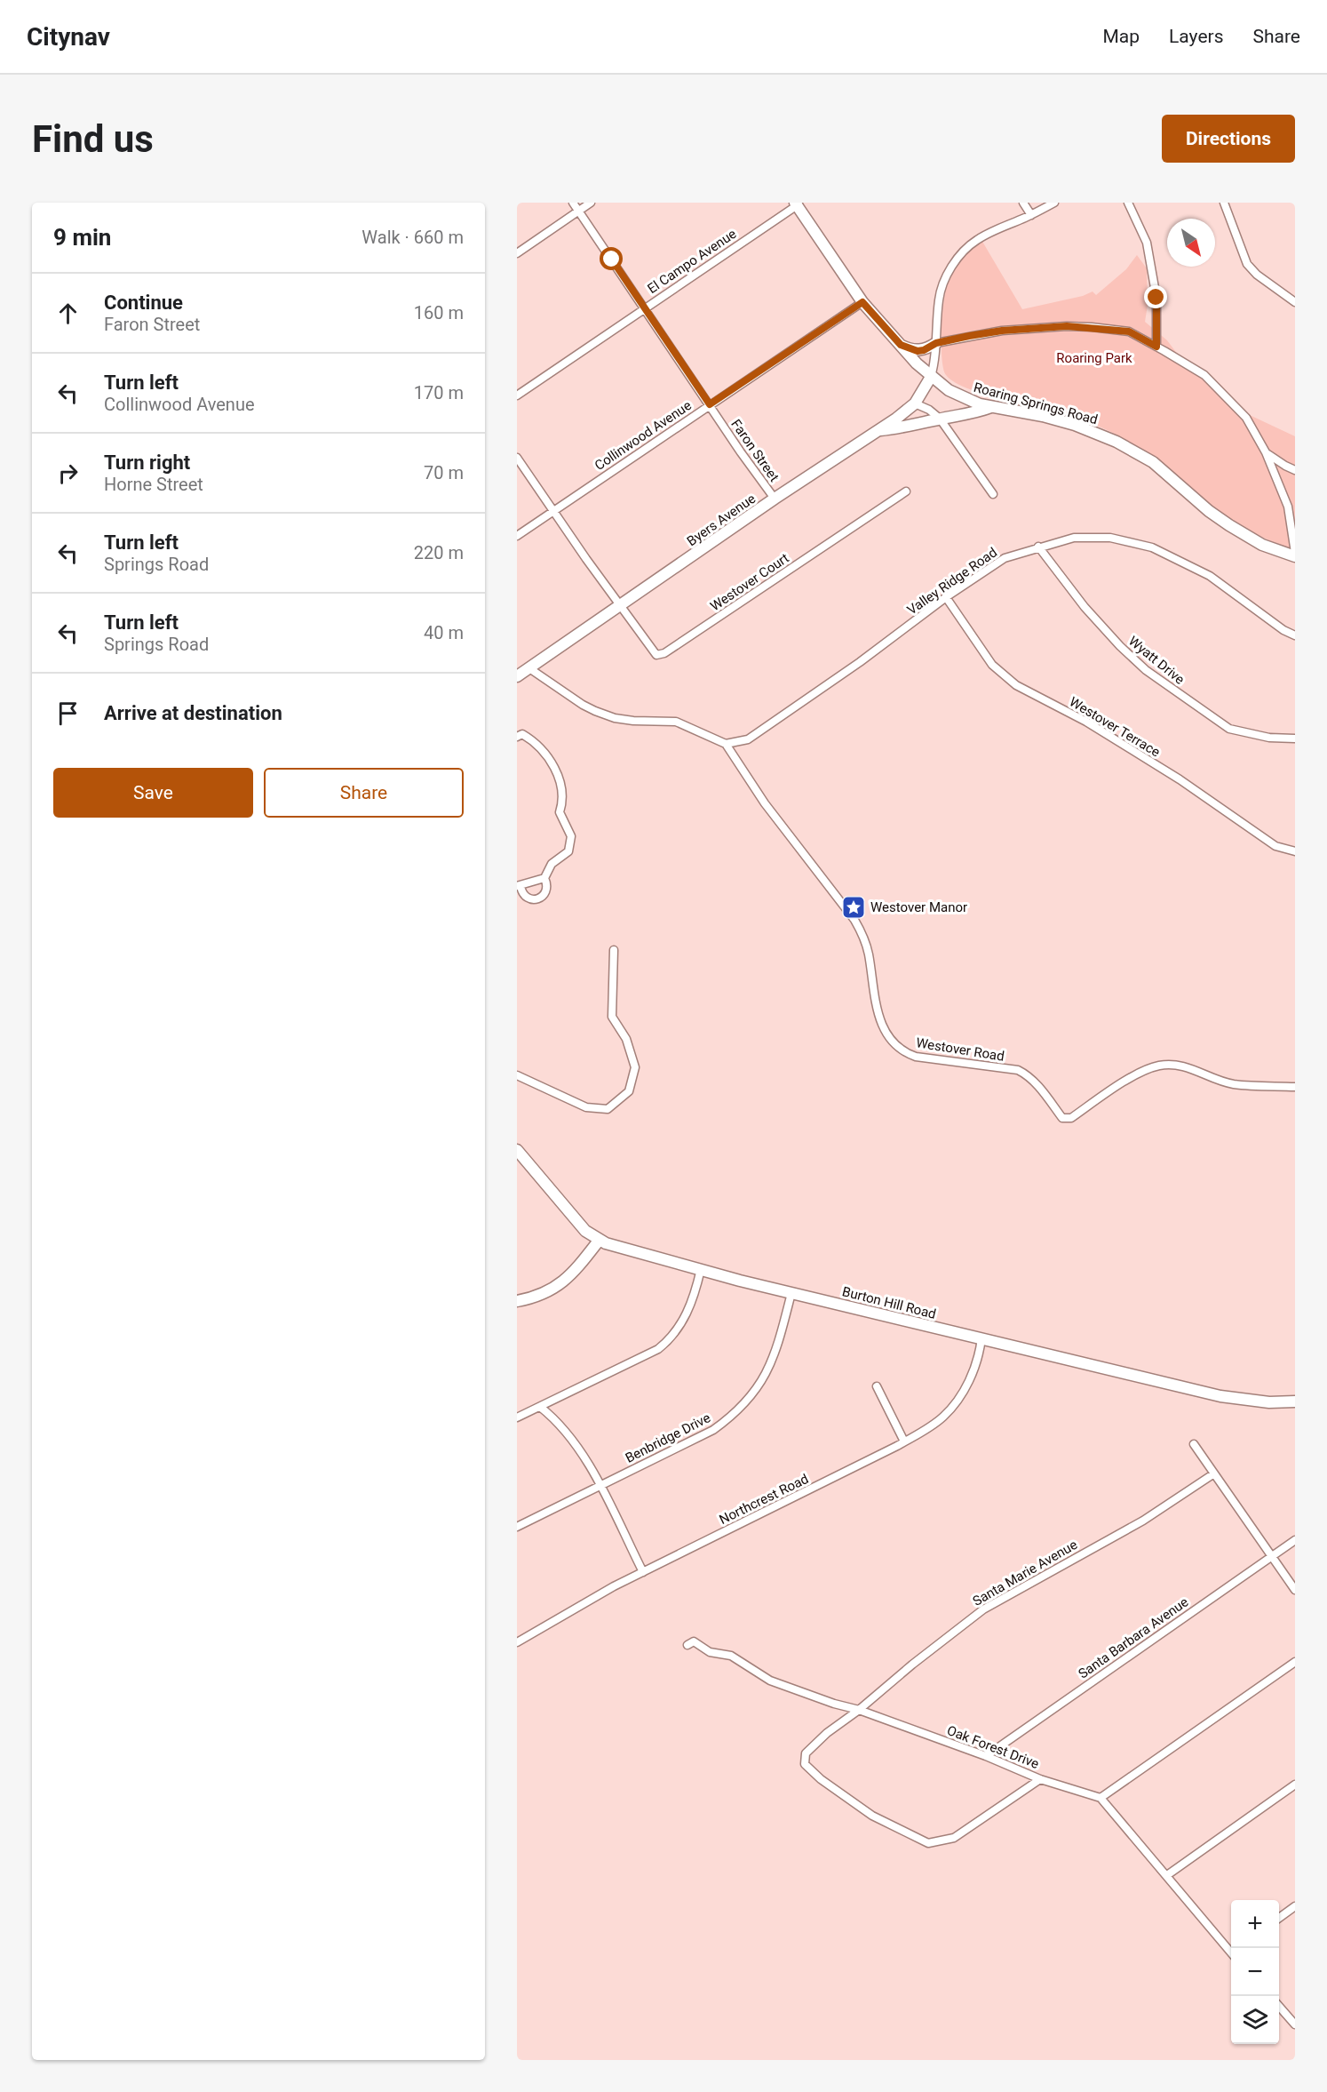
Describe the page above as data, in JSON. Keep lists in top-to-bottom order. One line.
{"streets":{"street":["El Campo Avenue","Roaring Springs Road","Collinwood Avenue","Faron Street","Byers Avenue","Valley Ridge Road","Westover Court","Wyatt Drive","Westover Terrace","Westover Road","Burton Hill Road","Benbridge Drive","Northcrest Road","Santa Marie Avenue","Santa Barbara Avenue","Oak Forest Drive"]},"crossings":[["El Campo Avenue","Roaring Springs Road"],["El Campo Avenue","Faron Street"],["Roaring Springs Road","Collinwood Avenue"],["Roaring Springs Road","Byers Avenue"],["Collinwood Avenue","Faron Street"],["Faron Street","Byers Avenue"],["Byers Avenue","Westover Court"],["Valley Ridge Road","Wyatt Drive"],["Valley Ridge Road","Westover Terrace"],["Valley Ridge Road","Westover Road"],["Burton Hill Road","Benbridge Drive"],["Burton Hill Road","Northcrest Road"],["Santa Marie Avenue","Oak Forest Drive"],["Santa Barbara Avenue","Oak Forest Drive"]],"parks":["Roaring Park"],"places":{"place":["Westover Manor"]},"north":"bottom right","page":{"header":"Citynav","nav":["Map","Layers","Share"],"buttons":["Directions",["Save","Share"]],"title":"Find us","heading":["9 min","Walk · 660 m"],"list":[["Continue","Faron Street","160 m"],["Turn left","Collinwood Avenue","170 m"],["Turn right","Horne Street","70 m"],["Turn left","Springs Road","220 m"],["Turn left","Springs Road","40 m"],"Arrive at destination"],"map_buttons":["+","−"]}}
